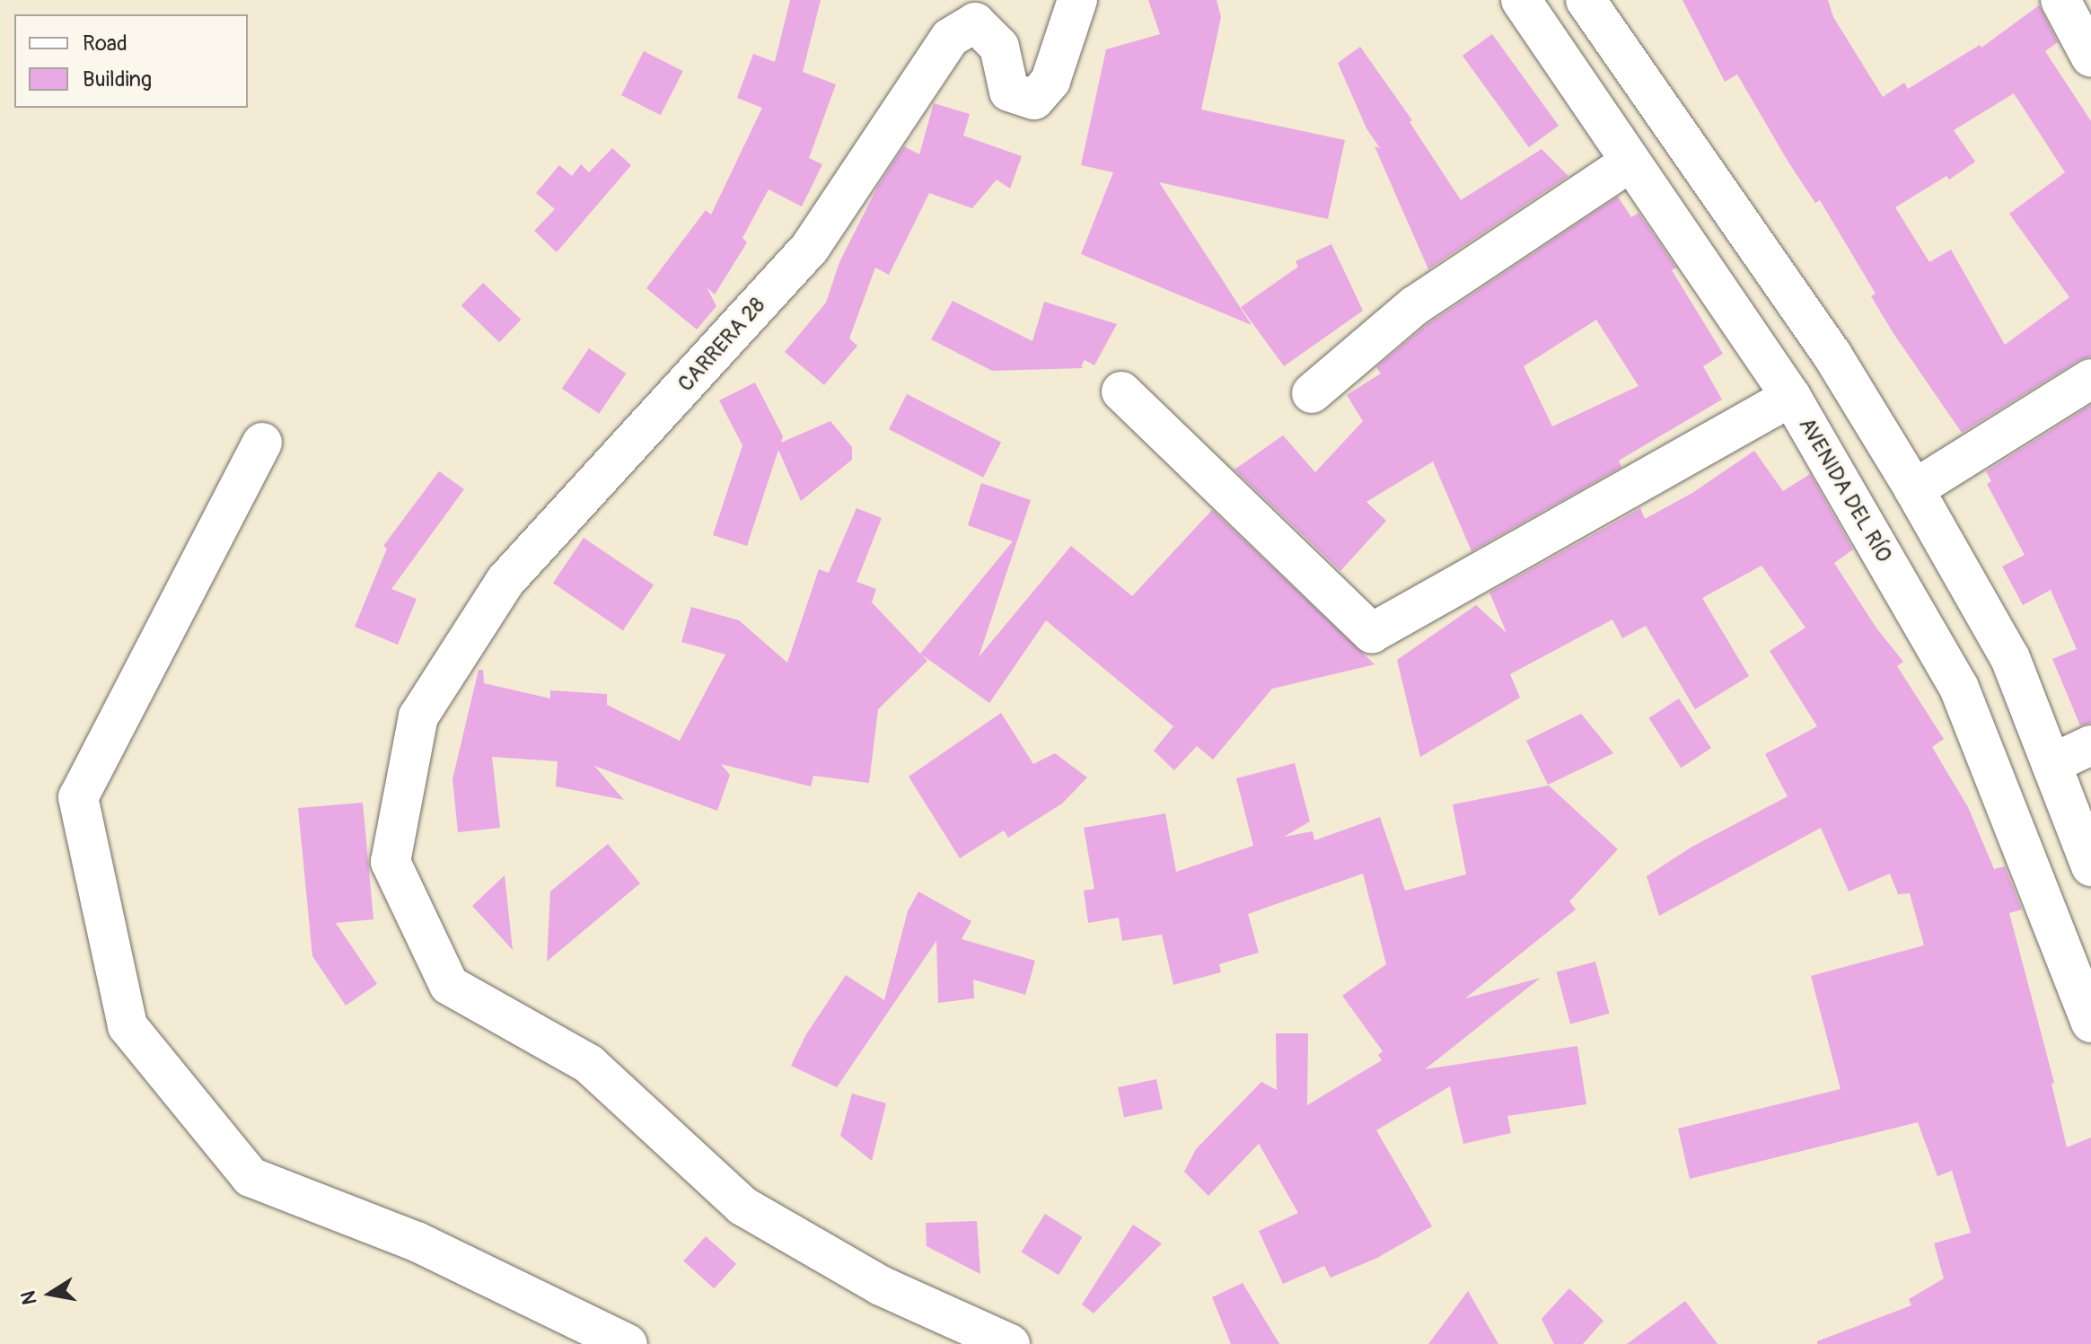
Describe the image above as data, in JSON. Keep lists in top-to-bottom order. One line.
{"streets":{"street":["CARRERA 28","AVENIDA DEL RÍO"]},"legend":["Road","Building"],"north":"left"}
